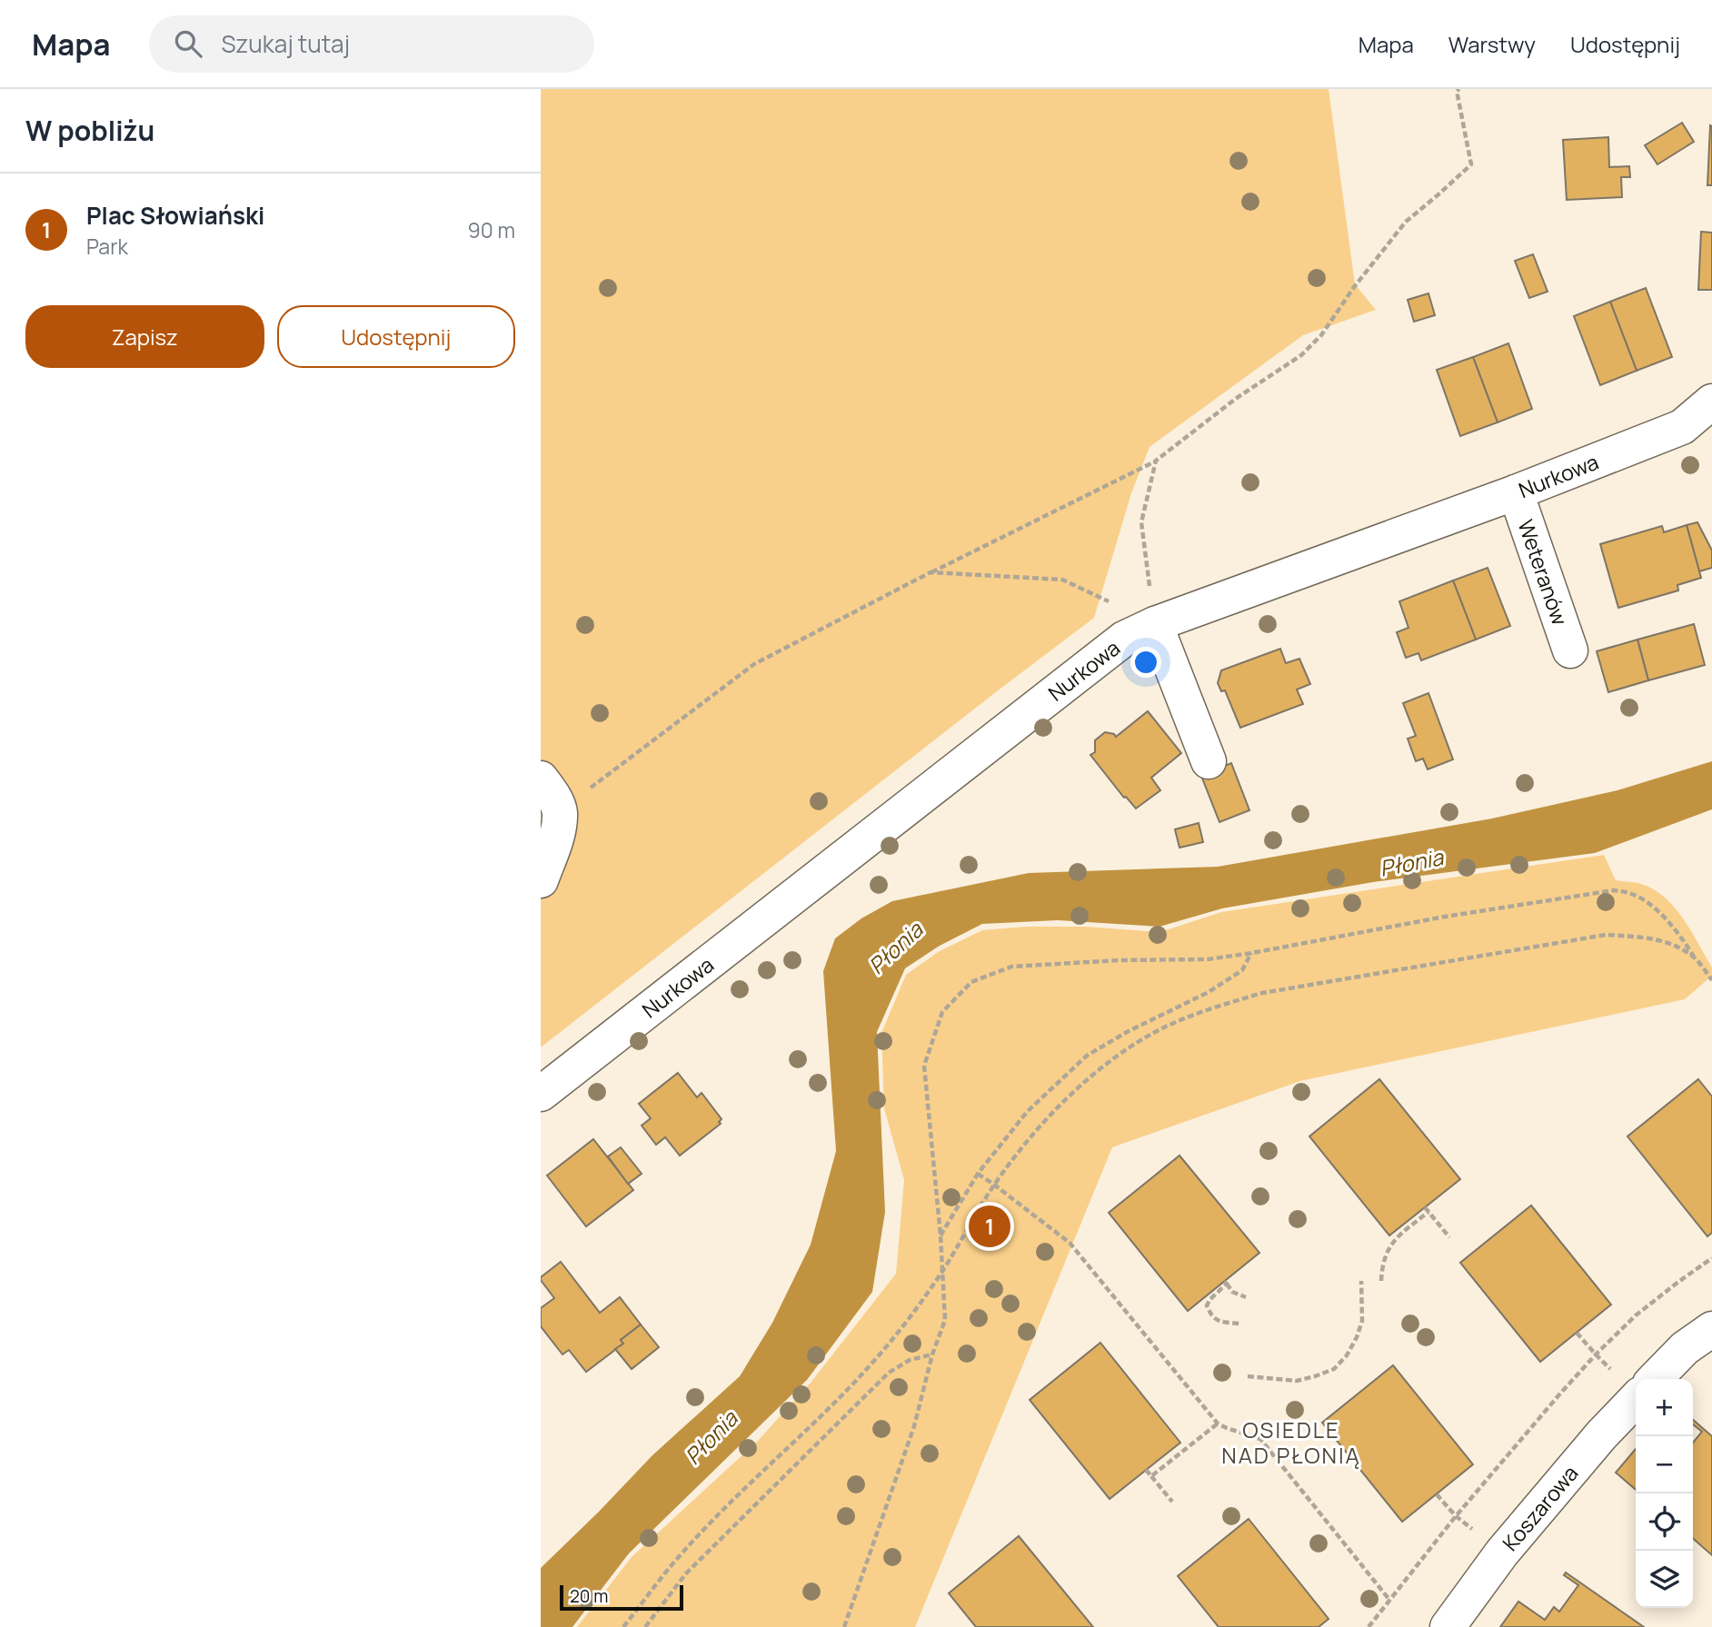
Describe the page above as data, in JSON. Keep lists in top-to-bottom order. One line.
{"streets":{"street":["Nurkowa","Weteranów","Koszarowa"]},"crossings":[["Nurkowa","Weteranów"]],"districts":["OSIEDLE NAD PŁONIĄ"],"water":["Płonia"],"scale_bar":"20 m","page":{"header":"Mapa","search":"Szukaj tutaj","nav":["Mapa","Warstwy","Udostępnij"],"heading":"W pobliżu","list":[{"mark":"1","name":"Plac Słowiański","note":"Park","value":"90 m"}],"buttons":["Zapisz","Udostępnij"],"pins":"1","map_buttons":["+","−"],"scale":"20 m"}}
